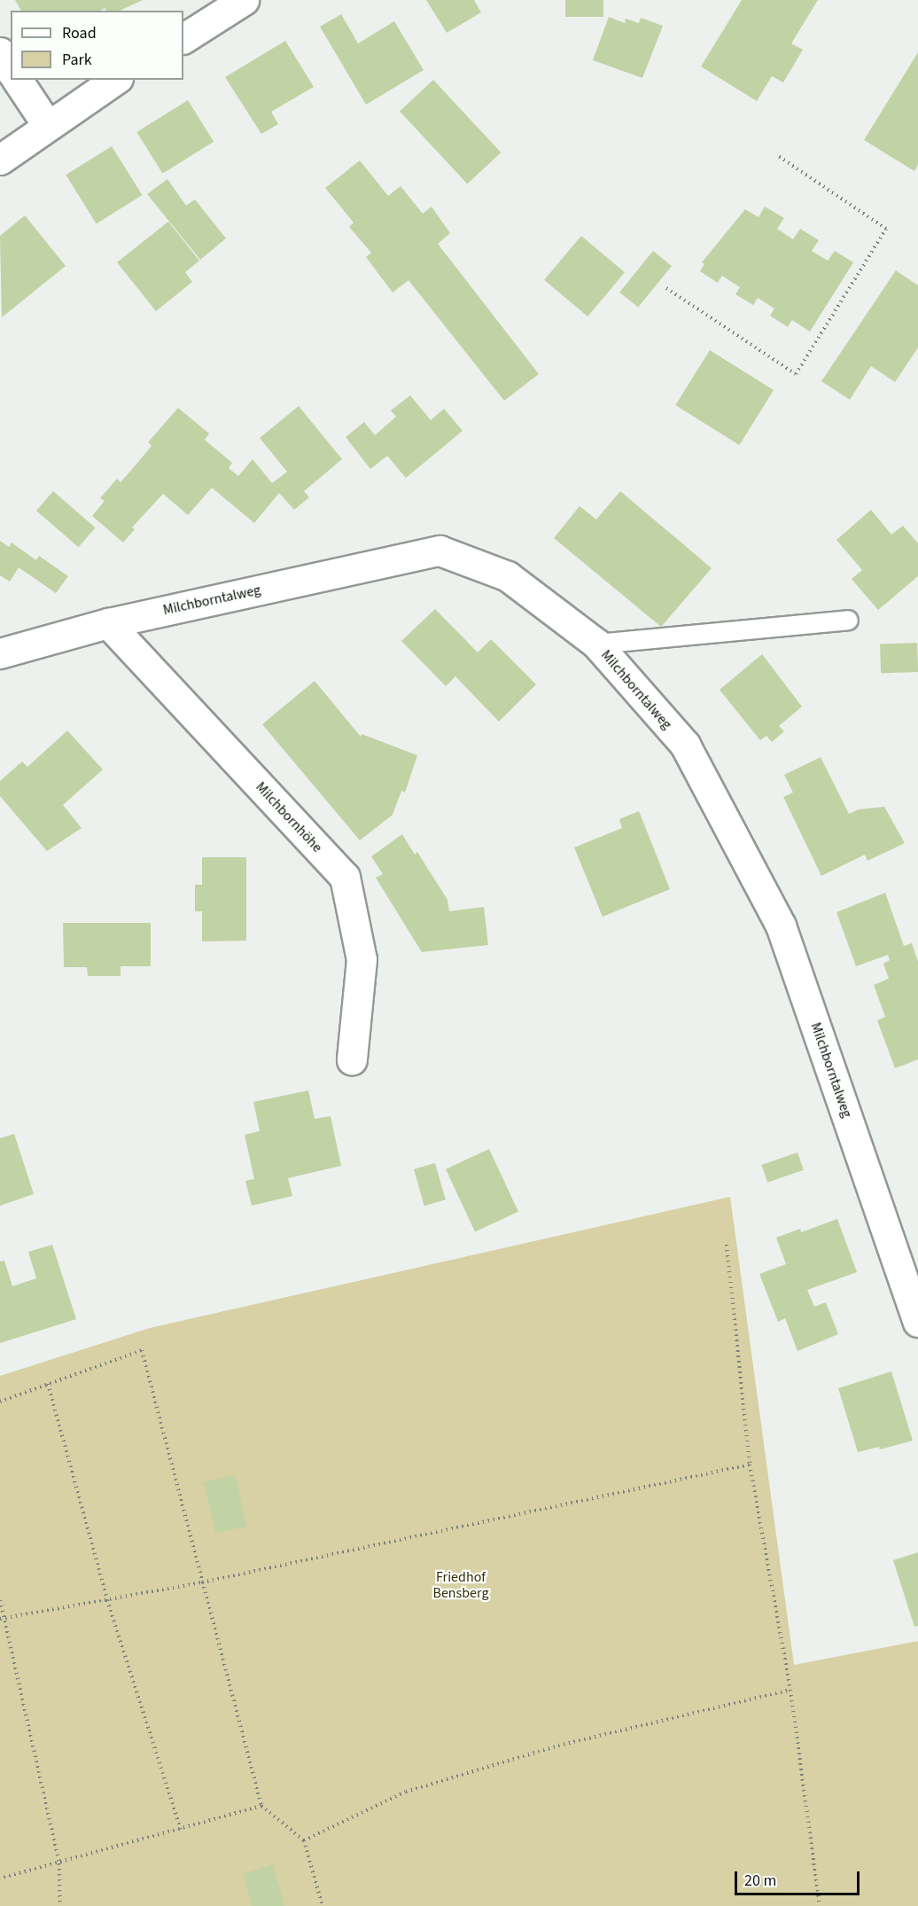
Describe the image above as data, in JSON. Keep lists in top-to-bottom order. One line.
{"streets":{"street":["Milchborntalweg","Milchbornhöhe"]},"crossings":[["Milchborntalweg","Milchbornhöhe"]],"parks":["Friedhof Bensberg"],"legend":["Road","Park"],"scale_bar":"20 m"}
